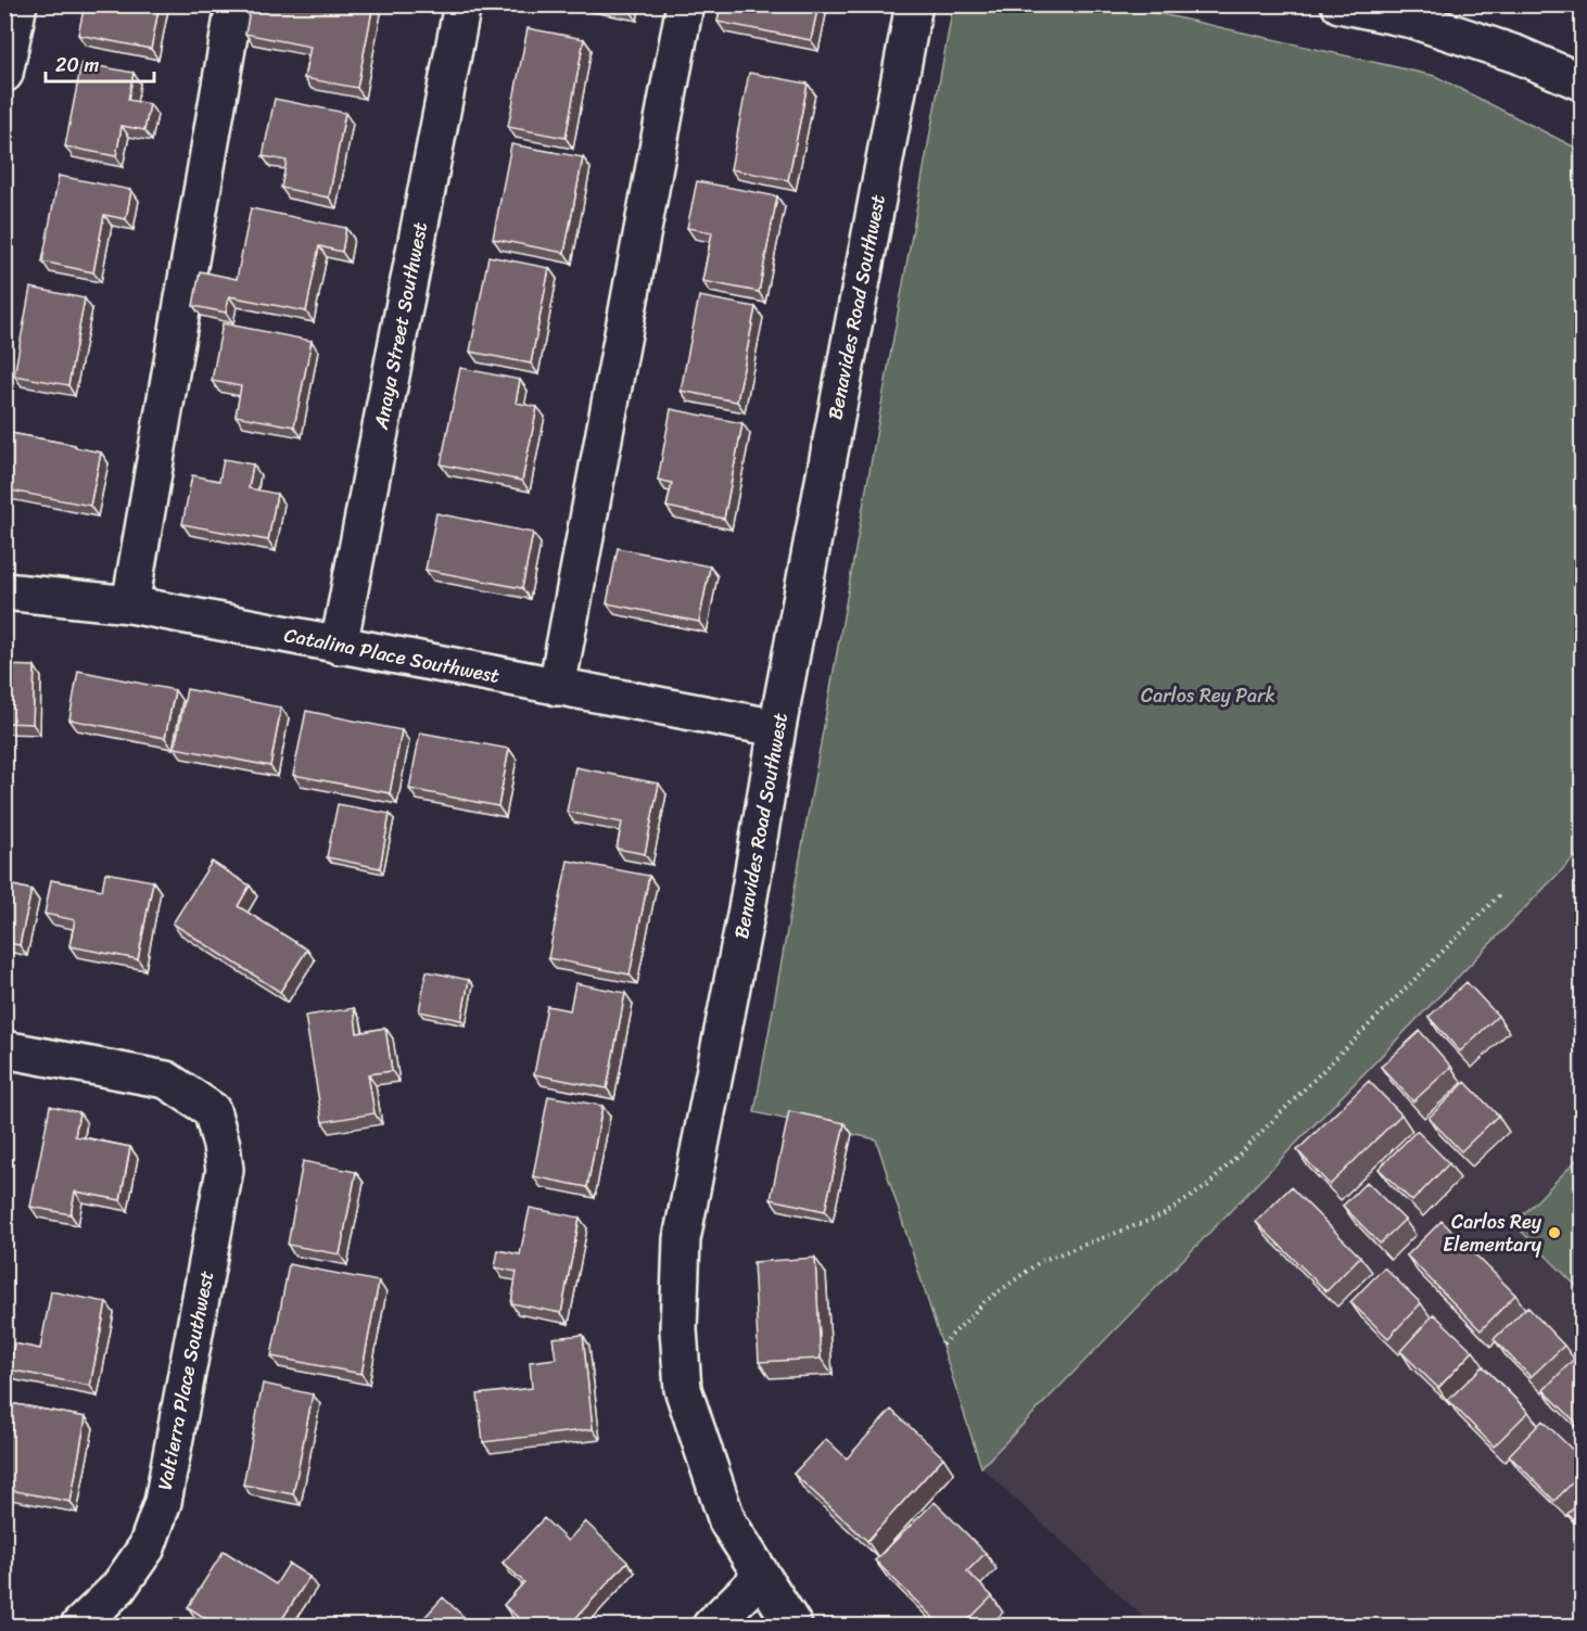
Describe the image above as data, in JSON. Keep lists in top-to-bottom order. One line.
{"streets":{"street":["Benavides Road Southwest","Anaya Street Southwest","Catalina Place Southwest","Valtierra Place Southwest"]},"crossings":[["Benavides Road Southwest","Catalina Place Southwest"],["Anaya Street Southwest","Catalina Place Southwest"]],"parks":["Carlos Rey Park"],"places":["Carlos Rey Elementary"],"scale_bar":"20 m"}
